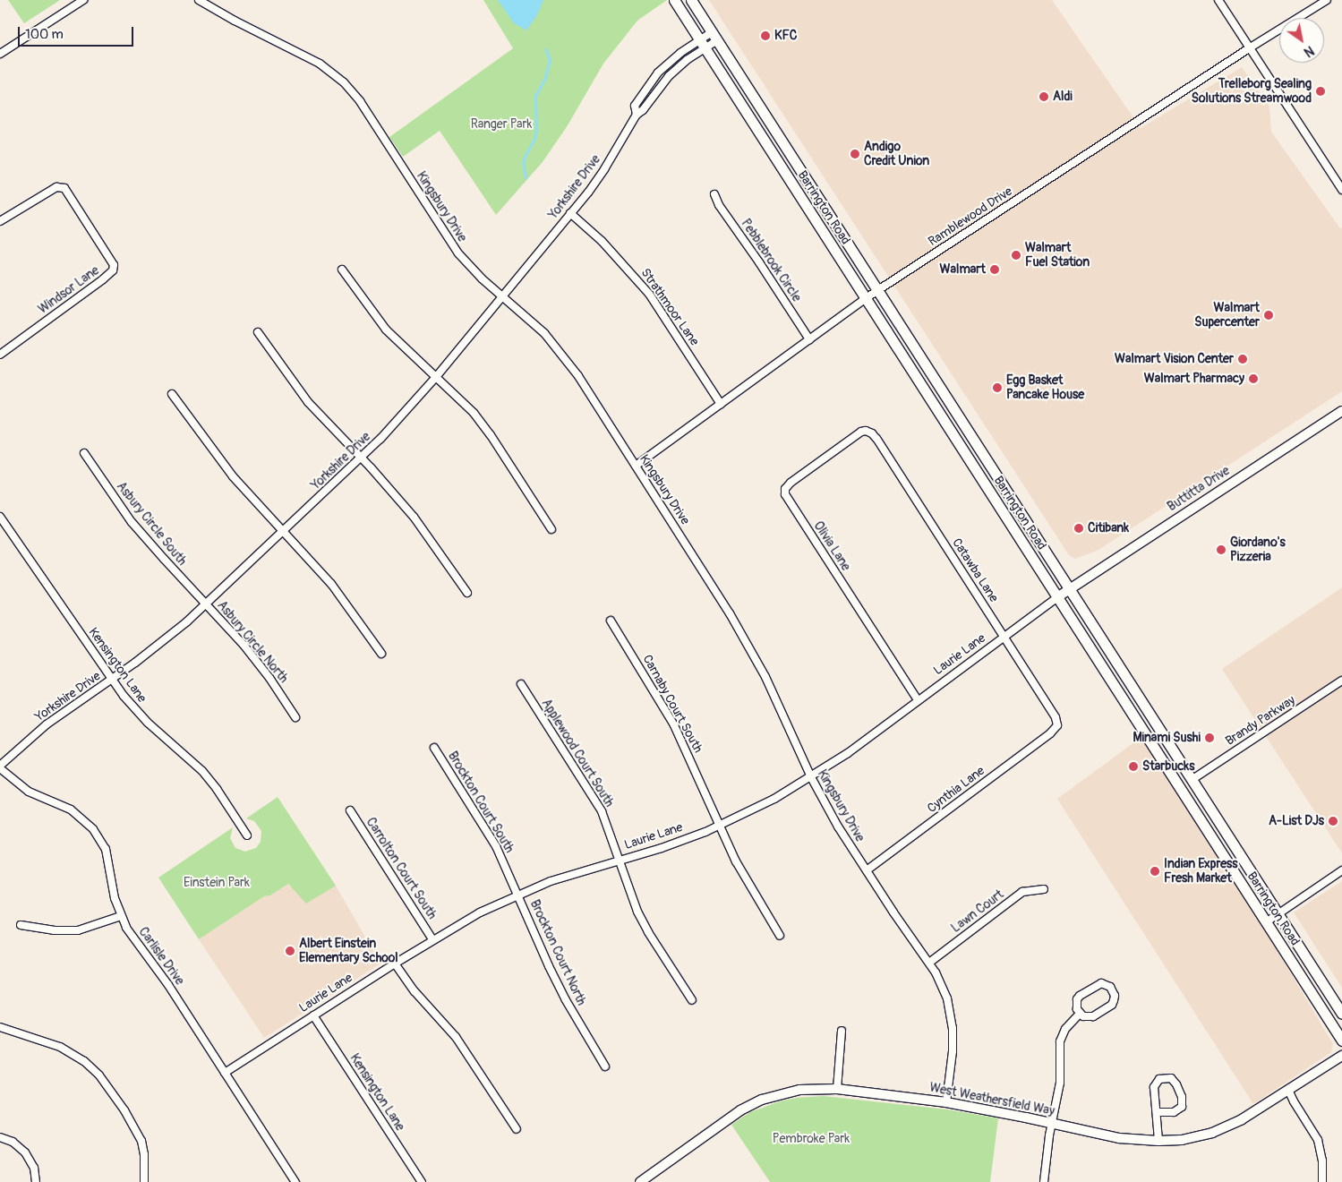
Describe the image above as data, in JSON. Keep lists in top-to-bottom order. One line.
{"streets":{"main road":["Barrington Road"],"street":["Yorkshire Drive","Kingsbury Drive","Ramblewood Drive","Pebblebrook Circle","Windsor Lane","Strathmoor Lane","Buttitta Drive","Asbury Circle South","Olivia Lane","Catawba Lane","Asbury Circle North","Laurie Lane","Kensington Lane","Carnaby Court South","Brandy Parkway","Applewood Court South","Cynthia Lane","Brockton Court South","Carrolton Court South","Lawn Court","Brockton Court North","Carlisle Drive","West Weathersfield Way"]},"crossings":[["Yorkshire Drive","Kingsbury Drive"],["Yorkshire Drive","Barrington Road"],["Yorkshire Drive","Strathmoor Lane"],["Yorkshire Drive","Asbury Circle South"],["Yorkshire Drive","Asbury Circle North"],["Yorkshire Drive","Kensington Lane"],["Yorkshire Drive","Carlisle Drive"],["Kingsbury Drive","Ramblewood Drive"],["Kingsbury Drive","Laurie Lane"],["Kingsbury Drive","Cynthia Lane"],["Kingsbury Drive","Lawn Court"],["Kingsbury Drive","West Weathersfield Way"],["Barrington Road","Ramblewood Drive"],["Barrington Road","Buttitta Drive"],["Barrington Road","Laurie Lane"],["Barrington Road","Brandy Parkway"],["Ramblewood Drive","Pebblebrook Circle"],["Ramblewood Drive","Strathmoor Lane"],["Buttitta Drive","Laurie Lane"],["Asbury Circle South","Asbury Circle North"],["Olivia Lane","Catawba Lane"],["Olivia Lane","Laurie Lane"],["Catawba Lane","Laurie Lane"],["Catawba Lane","Cynthia Lane"],["Laurie Lane","Kensington Lane"],["Laurie Lane","Carnaby Court South"],["Laurie Lane","Applewood Court South"],["Laurie Lane","Brockton Court South"],["Laurie Lane","Carrolton Court South"],["Laurie Lane","Brockton Court North"],["Laurie Lane","Carlisle Drive"],["Brockton Court South","Brockton Court North"]],"parks":["Ranger Park","Einstein Park","Pembroke Park"],"places":["KFC","Trelleborg Sealing Solutions Streamwood","Aldi","Andigo Credit Union","Walmart Fuel Station","Walmart","Walmart Supercenter","Walmart Vision Center","Walmart Pharmacy","Egg Basket Pancake House","Citibank","Giordano's Pizzeria","Minami Sushi","Starbucks","A-List DJs","Indian Express Fresh Market","Albert Einstein Elementary School"],"scale_bar":"100 m","north":"bottom right"}
